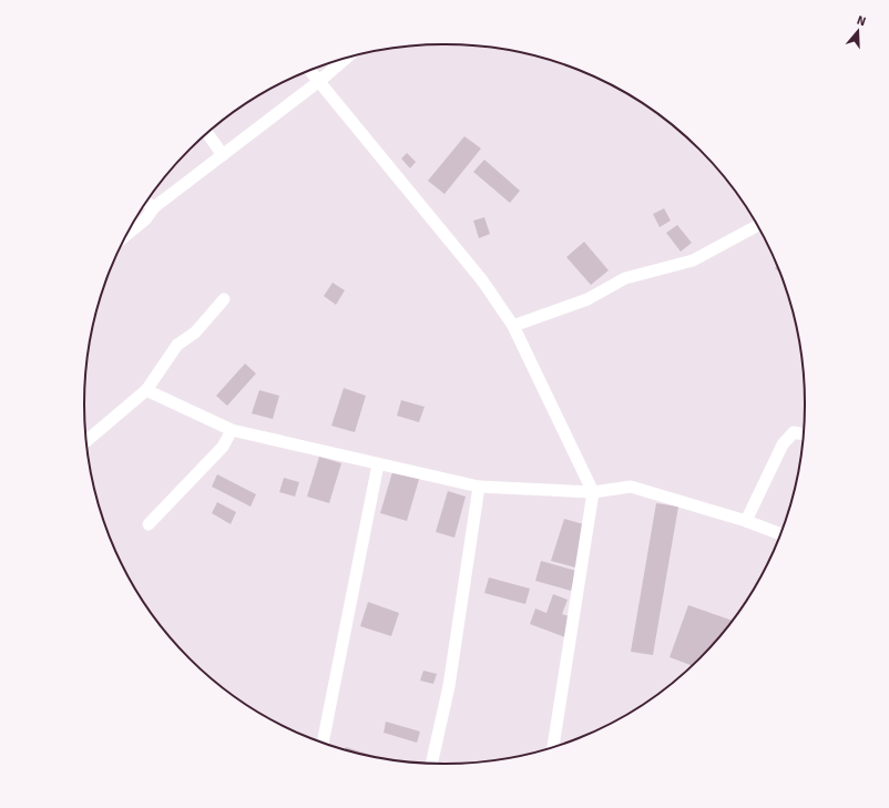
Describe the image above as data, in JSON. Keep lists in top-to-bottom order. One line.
{"north":"top"}
